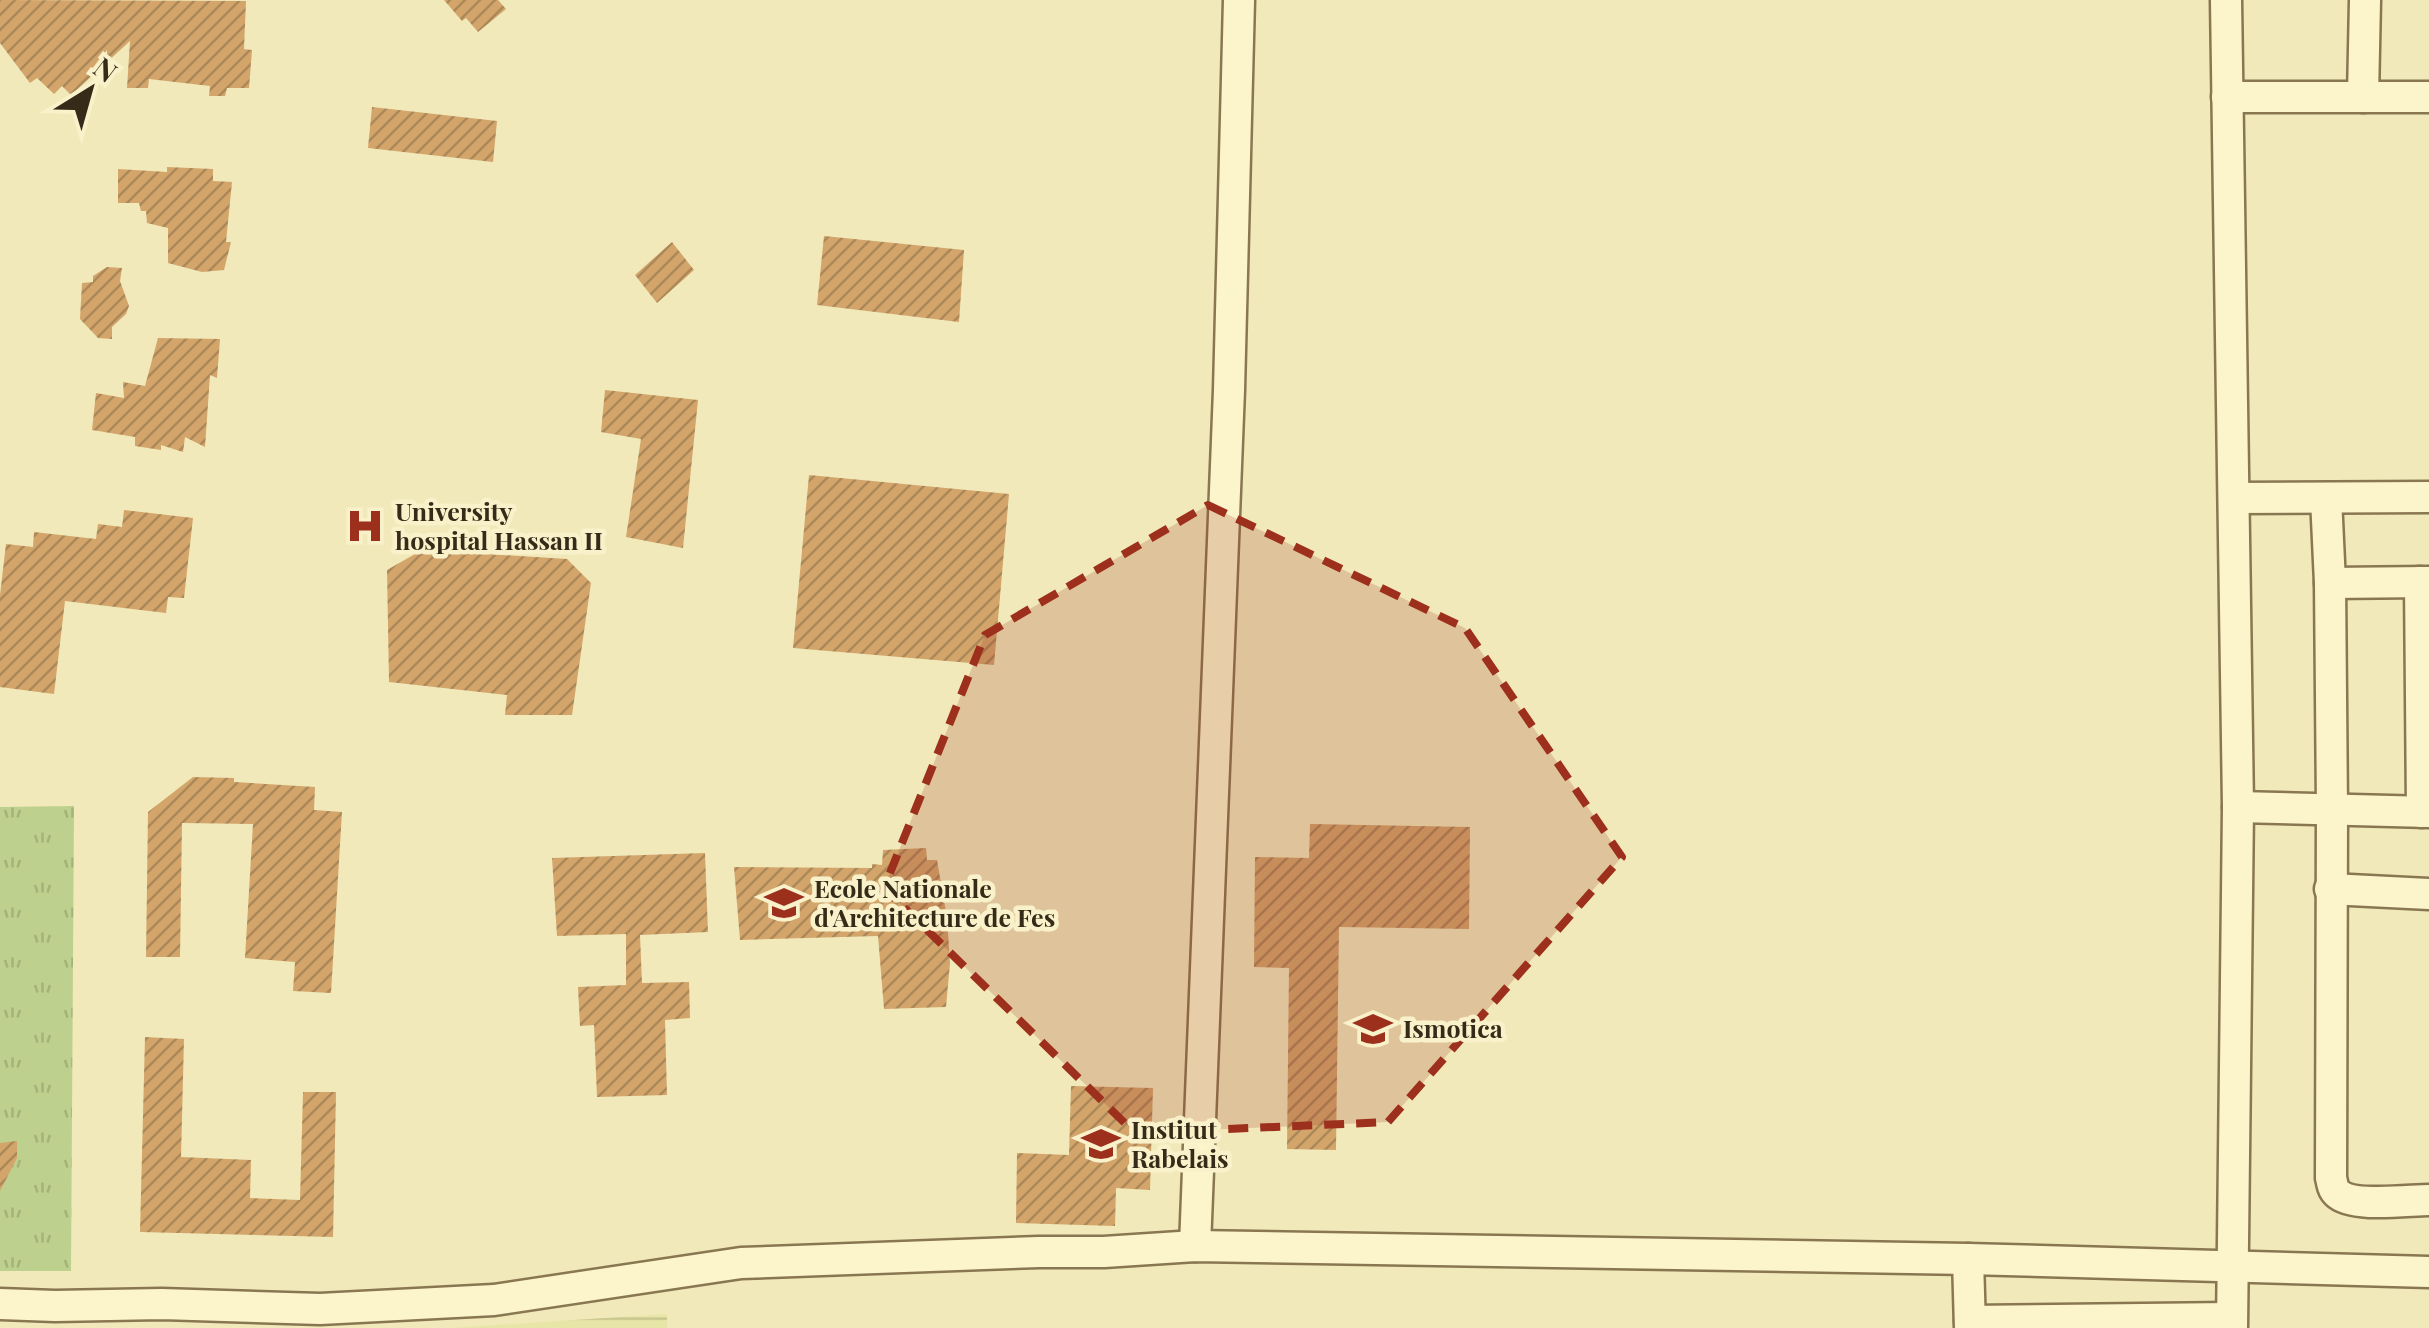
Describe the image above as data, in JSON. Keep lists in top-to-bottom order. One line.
{"places":{"hospital":["University hospital Hassan II"],"school or university":["Ecole Nationale d'Architecture de Fes","Ismotica","Institut Rabelais"]},"north":"top right"}
